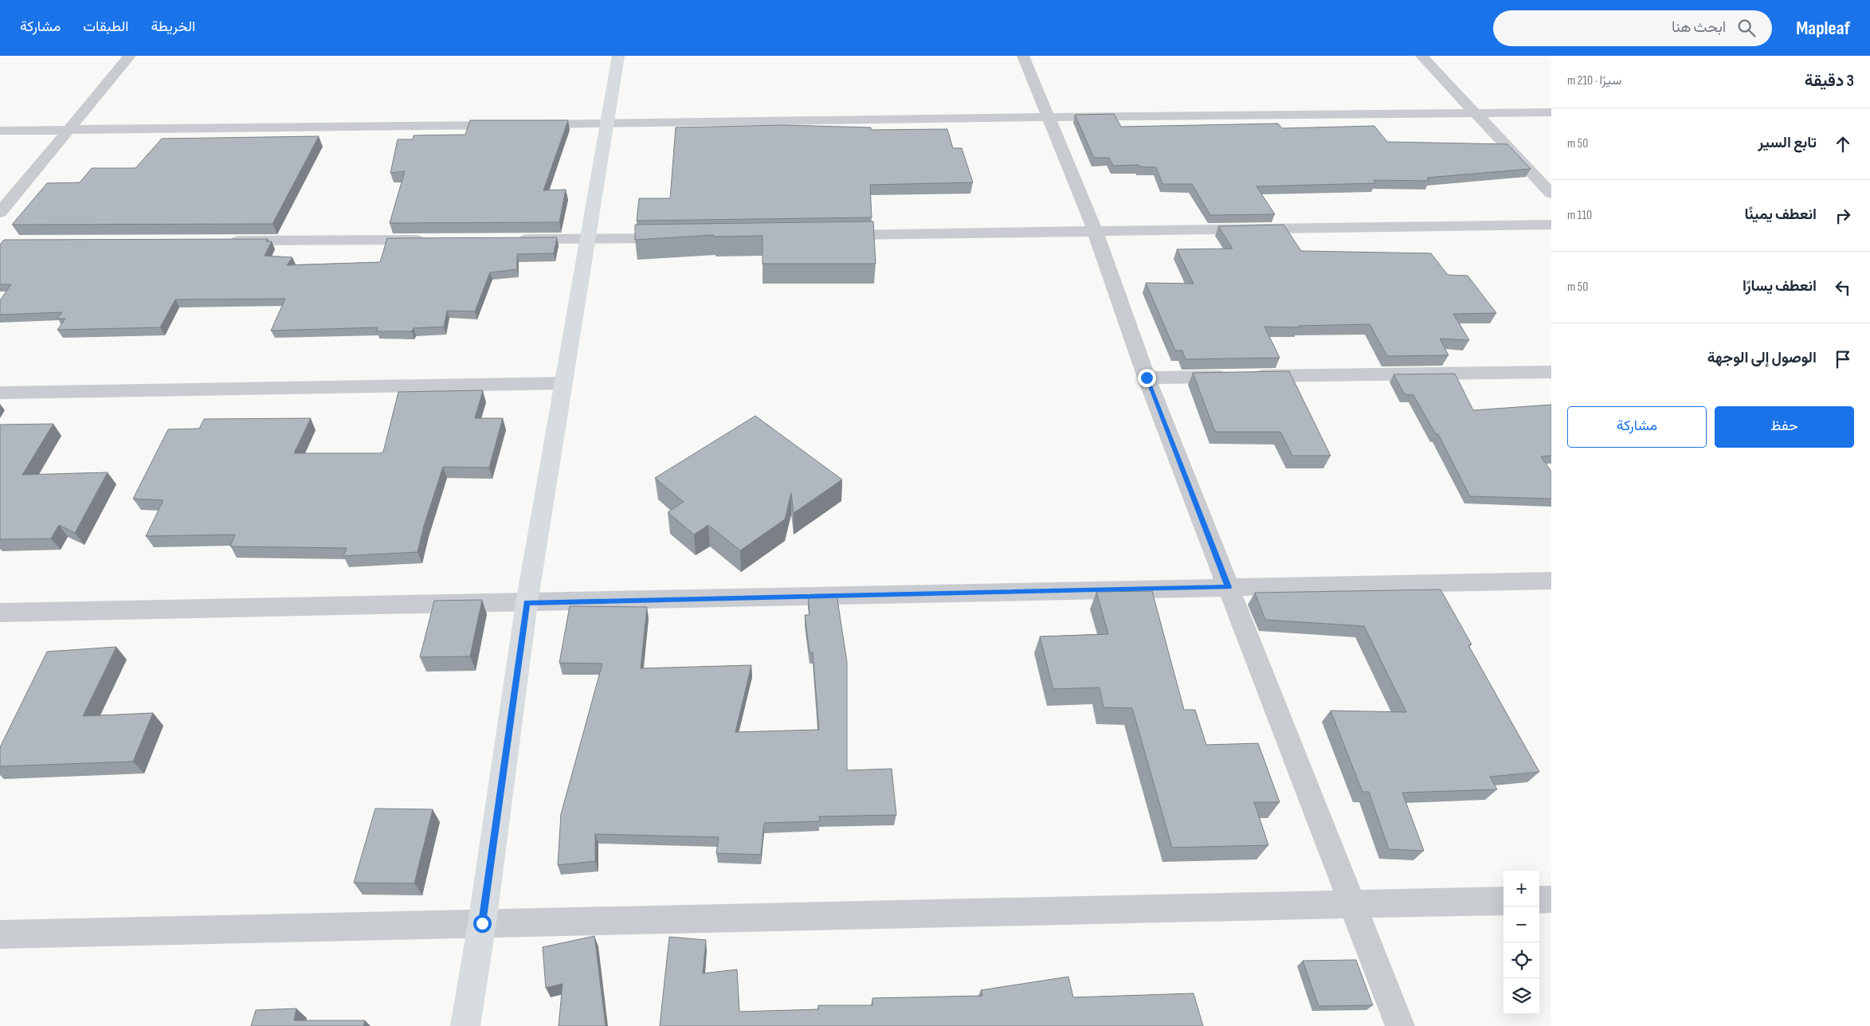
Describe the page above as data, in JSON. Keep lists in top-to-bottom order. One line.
{"page":{"header":"Mapleaf","search":"ابحث هنا","nav":["الخريطة","الطبقات","مشاركة"],"heading":["3 دقيقة","سيرًا · 210 m"],"list":[["تابع السير","50 m"],["انعطف يمينًا","110 m"],["انعطف يسارًا","50 m"],"الوصول إلى الوجهة"],"buttons":["حفظ","مشاركة"],"map_buttons":["+","−"]}}
